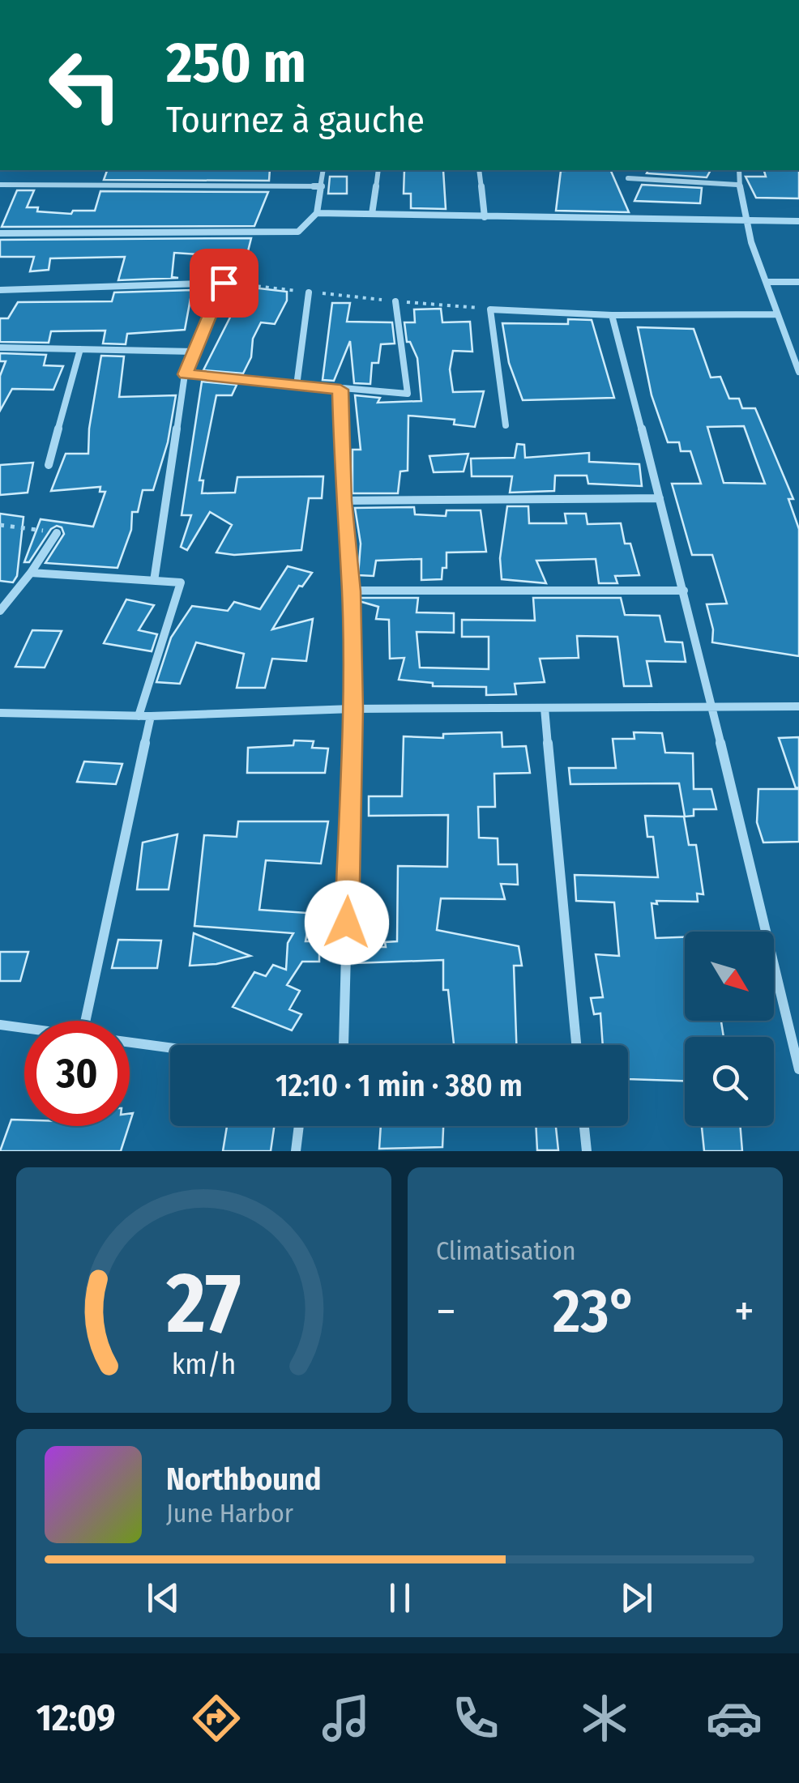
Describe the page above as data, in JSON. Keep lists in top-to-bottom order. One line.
{"north":"bottom right","page":{"turn":["250 m","Tournez à gauche"],"limit":"30","trip":"12:10 · 1 min · 380 m","tile":"Climatisation","heat":["−","23°","+"],"song":["Northbound","June Harbor"],"tabs":"12:09","gauge":["27","km/h"]}}
